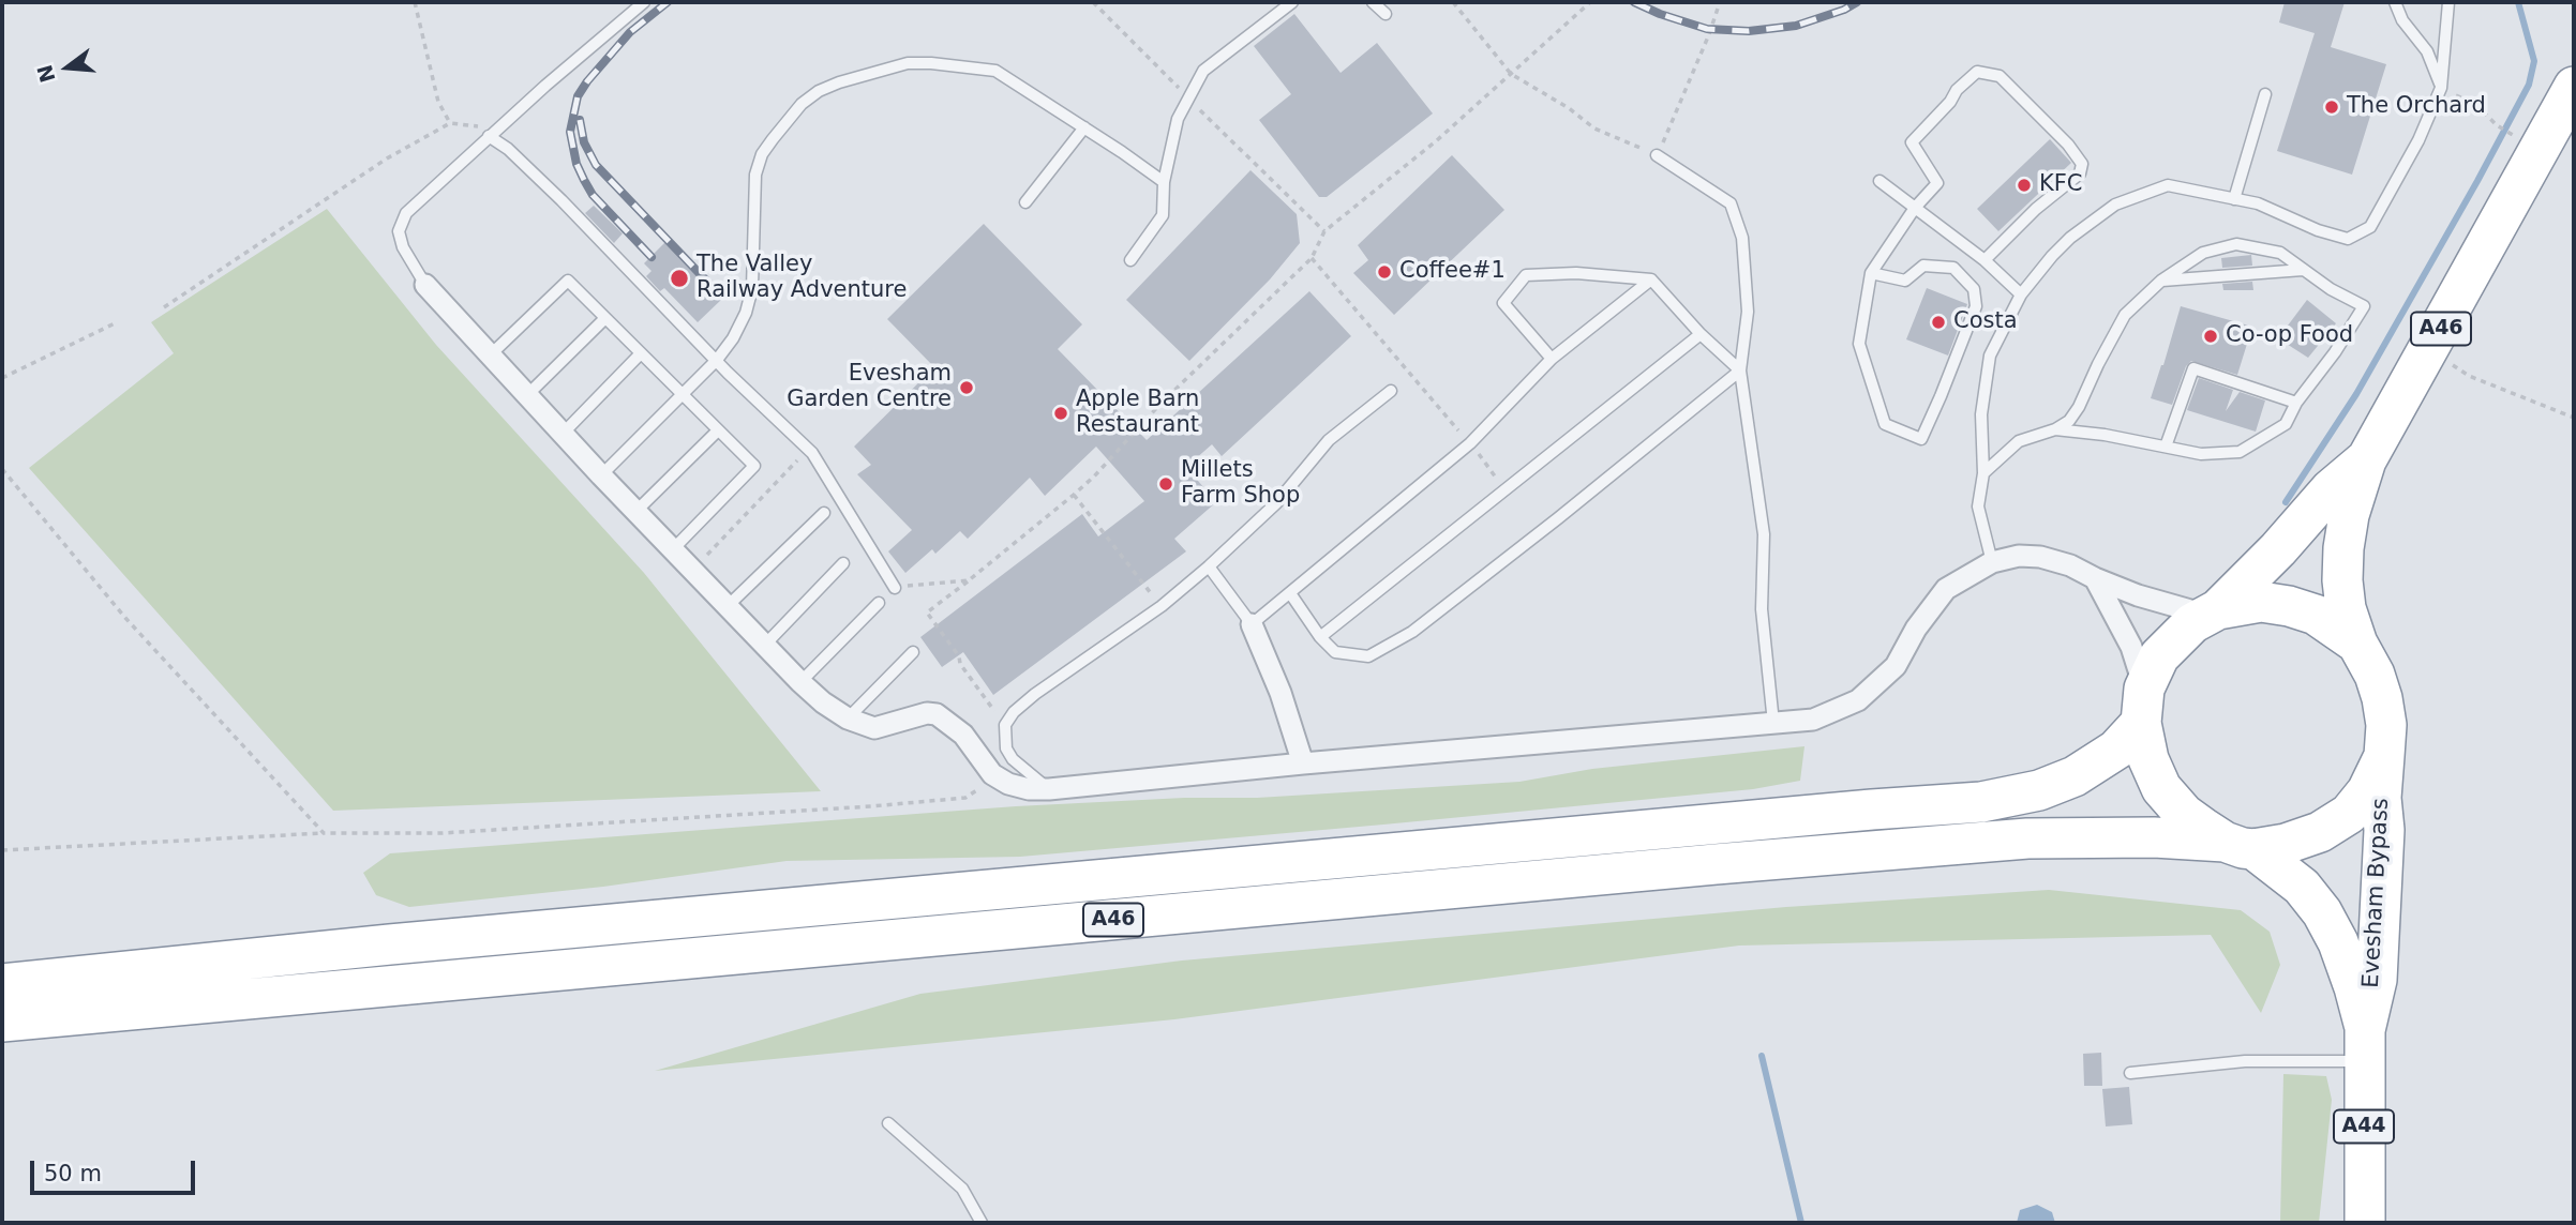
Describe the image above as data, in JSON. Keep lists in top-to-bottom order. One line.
{"streets":{"highway":["A46","Evesham Bypass","A44"]},"crossings":[["A46","Evesham Bypass"]],"places":["The Orchard","KFC","Coffee#1","The Valley Railway Adventure","Costa","Co-op Food","Evesham Garden Centre","Apple Barn Restaurant","Millets Farm Shop"],"scale_bar":"50 m","north":"left"}
